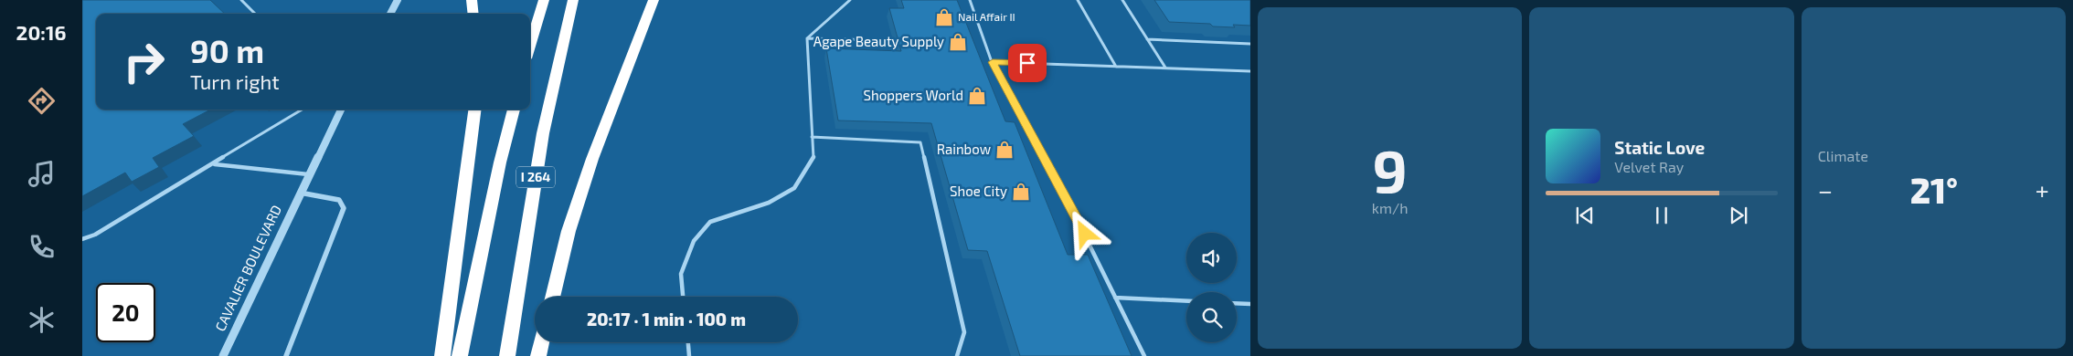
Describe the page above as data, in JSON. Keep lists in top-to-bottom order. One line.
{"streets":{"highway":["I 264"],"street":["CAVALIER BOULEVARD"]},"places":{"shop":["Nail Affair II","Agape Beauty Supply","Shoppers World","Rainbow","Shoe City"]},"page":{"tabs":"20:16","tile":[["9","km/h"],"Climate"],"turn":["90 m","Turn right"],"song":["Static Love","Velvet Ray"],"heat":["−","21°","+"],"limit":"20","trip":"20:17 · 1 min · 100 m"}}
